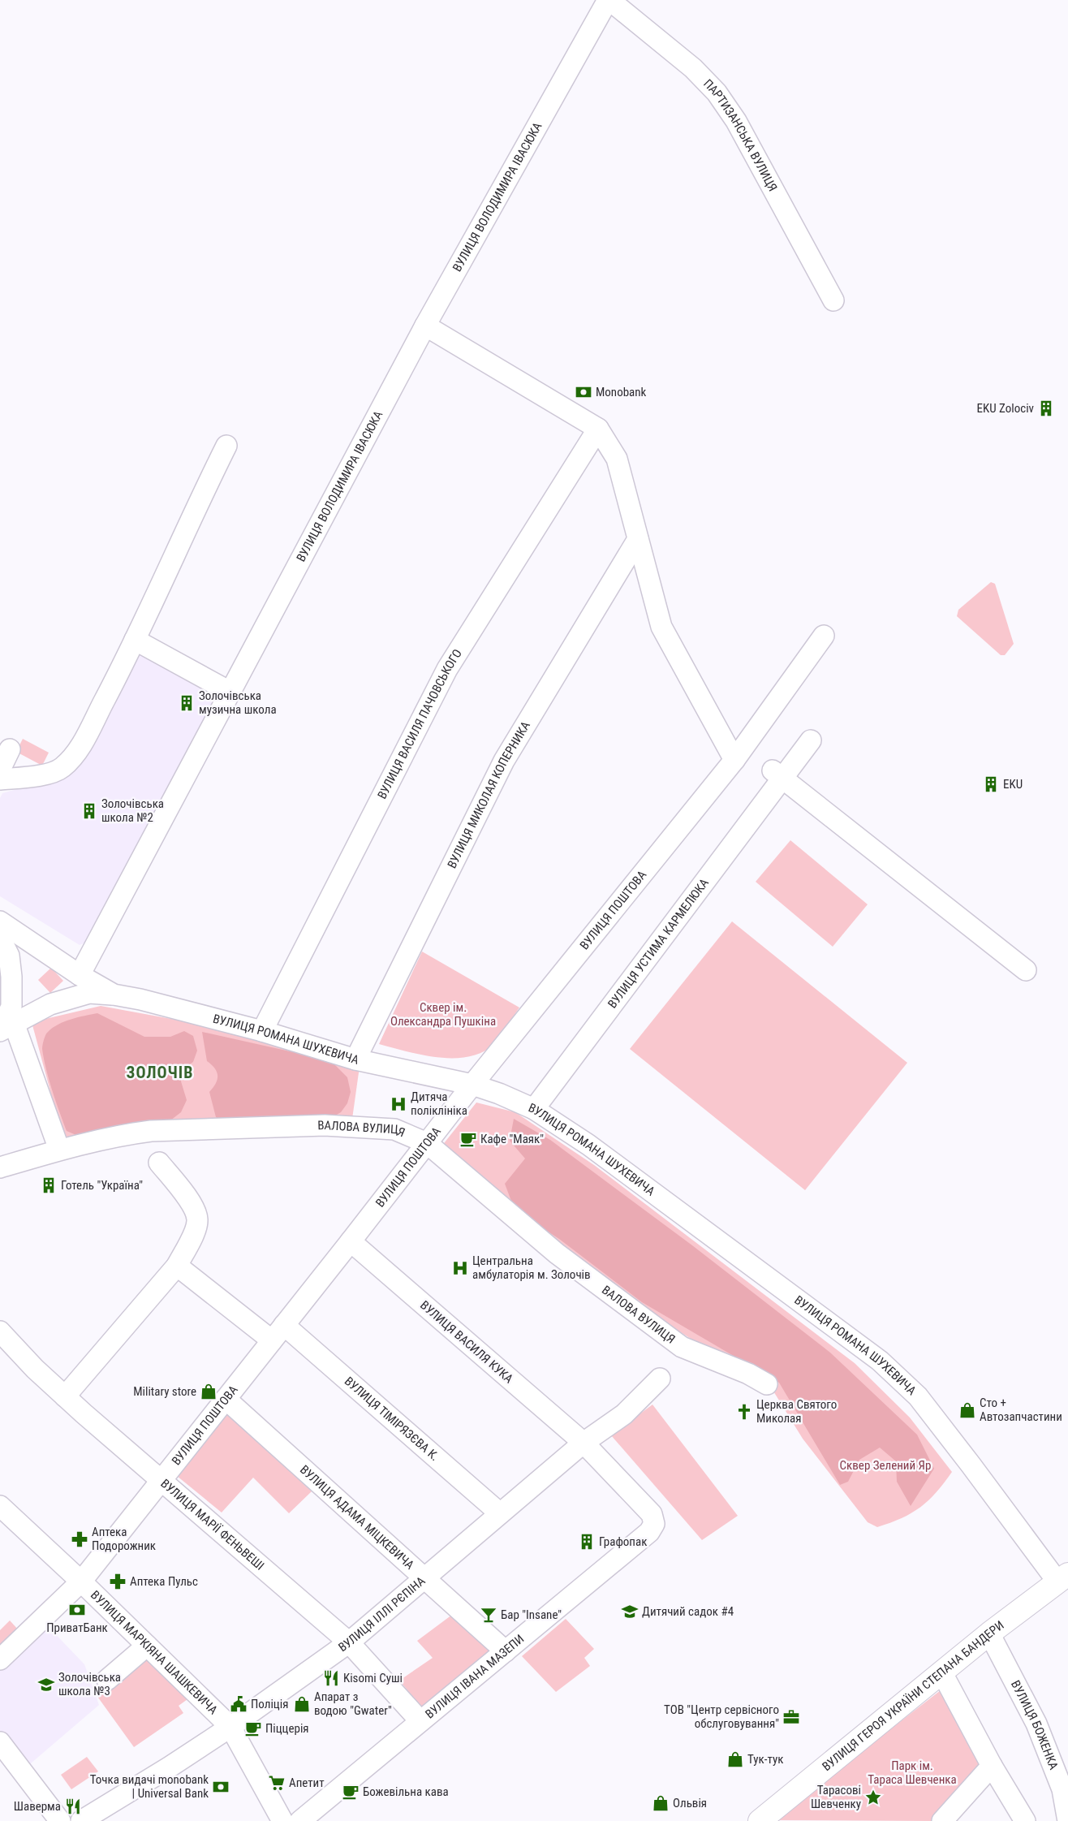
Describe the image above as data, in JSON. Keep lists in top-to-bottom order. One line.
{"streets":{"main road":["ВУЛИЦЯ ГЕРОЯ УКРАЇНИ СТЕПАНА БАНДЕРИ"],"street":["ПАРТИЗАНСЬКА ВУЛИЦЯ","ВУЛИЦЯ ВОЛОДИМИРА ІВАСЮКА","ВУЛИЦЯ ВАСИЛЯ ПАЧОВСЬКОГО","ВУЛИЦЯ МИКОЛАЯ КОПЕРНИКА","ВУЛИЦЯ ПОШТОВА","ВУЛИЦЯ УСТИМА КАРМЕЛЮКА","ВУЛИЦЯ РОМАНА ШУХЕВИЧА","ВАЛОВА ВУЛИЦЯ","ВУЛИЦЯ ВАСИЛЯ КУКА","ВУЛИЦЯ ТІМІРЯЗЄВА К.","ВУЛИЦЯ АДАМА МІЦКЕВИЧА","ВУЛИЦЯ МАРІЇ ФЕНЬВЕШІ","ВУЛИЦЯ ІЛЛІ РЄПІНА","ВУЛИЦЯ МАРКІЯНА ШАШКЕВИЧА","ВУЛИЦЯ ІВАНА МАЗЕПИ","ВУЛИЦЯ БОЖЕНКА"]},"crossings":[["ПАРТИЗАНСЬКА ВУЛИЦЯ","ВУЛИЦЯ ВОЛОДИМИРА ІВАСЮКА"],["ВУЛИЦЯ ВОЛОДИМИРА ІВАСЮКА","ВУЛИЦЯ РОМАНА ШУХЕВИЧА"],["ВУЛИЦЯ ВАСИЛЯ ПАЧОВСЬКОГО","ВУЛИЦЯ РОМАНА ШУХЕВИЧА"],["ВУЛИЦЯ МИКОЛАЯ КОПЕРНИКА","ВУЛИЦЯ РОМАНА ШУХЕВИЧА"],["ВУЛИЦЯ ПОШТОВА","ВУЛИЦЯ РОМАНА ШУХЕВИЧА"],["ВУЛИЦЯ ПОШТОВА","ВАЛОВА ВУЛИЦЯ"],["ВУЛИЦЯ ПОШТОВА","ВУЛИЦЯ ВАСИЛЯ КУКА"],["ВУЛИЦЯ ПОШТОВА","ВУЛИЦЯ ТІМІРЯЗЄВА К."],["ВУЛИЦЯ ПОШТОВА","ВУЛИЦЯ АДАМА МІЦКЕВИЧА"],["ВУЛИЦЯ ПОШТОВА","ВУЛИЦЯ МАРІЇ ФЕНЬВЕШІ"],["ВУЛИЦЯ ПОШТОВА","ВУЛИЦЯ МАРКІЯНА ШАШКЕВИЧА"],["ВУЛИЦЯ УСТИМА КАРМЕЛЮКА","ВУЛИЦЯ РОМАНА ШУХЕВИЧА"],["ВУЛИЦЯ РОМАНА ШУХЕВИЧА","ВУЛИЦЯ ГЕРОЯ УКРАЇНИ СТЕПАНА БАНДЕРИ"],["ВУЛИЦЯ ВАСИЛЯ КУКА","ВУЛИЦЯ ІЛЛІ РЄПІНА"],["ВУЛИЦЯ ВАСИЛЯ КУКА","ВУЛИЦЯ ІВАНА МАЗЕПИ"],["ВУЛИЦЯ ТІМІРЯЗЄВА К.","ВУЛИЦЯ ІЛЛІ РЄПІНА"],["ВУЛИЦЯ АДАМА МІЦКЕВИЧА","ВУЛИЦЯ ІЛЛІ РЄПІНА"],["ВУЛИЦЯ АДАМА МІЦКЕВИЧА","ВУЛИЦЯ ІВАНА МАЗЕПИ"],["ВУЛИЦЯ МАРІЇ ФЕНЬВЕШІ","ВУЛИЦЯ ІЛЛІ РЄПІНА"],["ВУЛИЦЯ МАРІЇ ФЕНЬВЕШІ","ВУЛИЦЯ ІВАНА МАЗЕПИ"],["ВУЛИЦЯ ІЛЛІ РЄПІНА","ВУЛИЦЯ МАРКІЯНА ШАШКЕВИЧА"],["ВУЛИЦЯ ГЕРОЯ УКРАЇНИ СТЕПАНА БАНДЕРИ","ВУЛИЦЯ БОЖЕНКА"]],"districts":["ЗОЛОЧІВ"],"parks":["Сквер ім. Олександра Пушкіна","Сквер Зелений Яр","Парк ім. Тараса Шевченка"],"places":{"bank":["Monobank","ПриватБанк","Точка видачі monobank | Universal Bank"],"building":["EKU Zolociv","Золочівська музична школа","EKU","Золочівська школа №2","Готель \"Україна\"","Графопак"],"hospital":["Дитяча поліклініка","Центральна амбулаторія м. Золочів"],"cafe":["Кафе \"Маяк\"","Піццерія","Божевільна кава"],"shop":["Military store","Сто + Автозапчастини","Апарат з водою \"Gwater\"","Тук-тук","Ольвія"],"church":["Церква Святого Миколая"],"pharmacy":["Аптека Подорожник","Аптека Пульс"],"school or university":["Дитячий садок #4","Золочівська школа №3"],"bar":["Бар \"Insane\""],"restaurant":["Kisomi Суші","Шаверма"],"public building":["Поліція"],"office":["ТОВ \"Центр сервісного обслуговування\""],"supermarket":["Апетит"],"place":["Тарасові Шевченку"]}}
